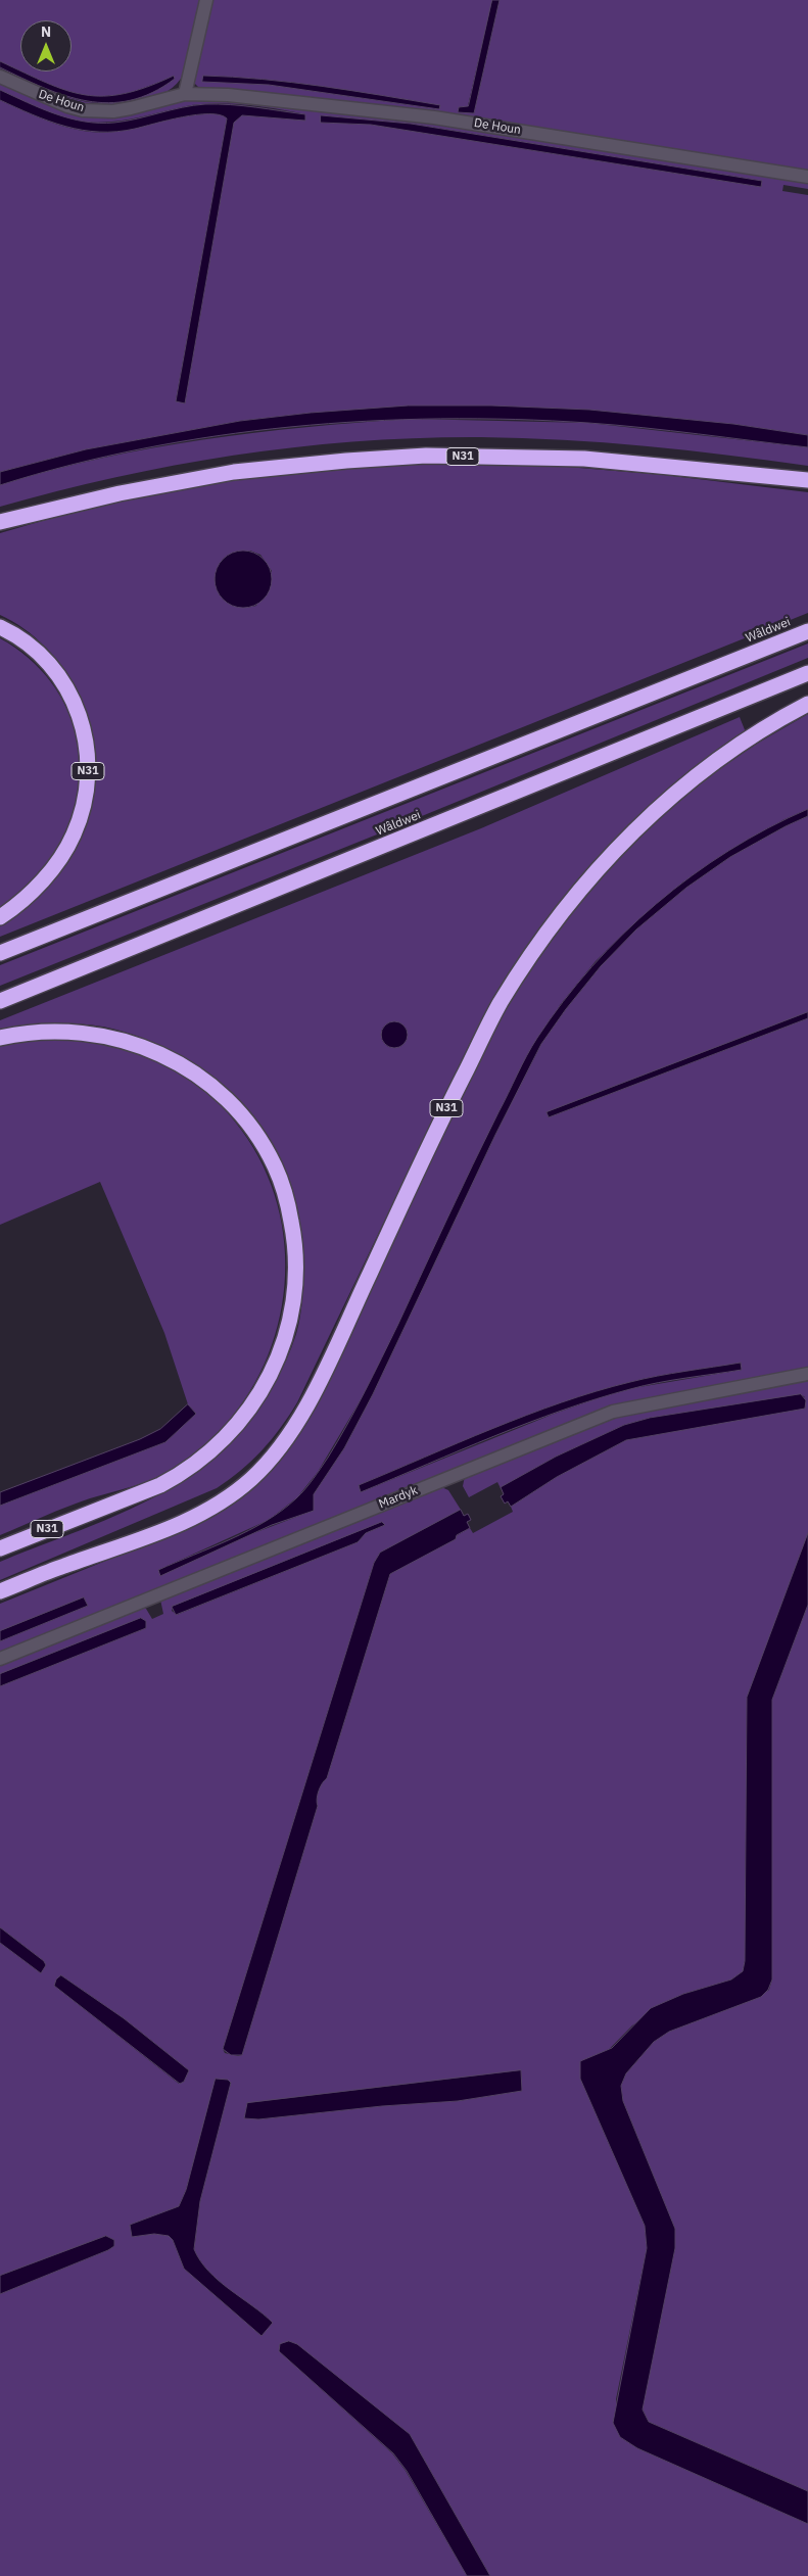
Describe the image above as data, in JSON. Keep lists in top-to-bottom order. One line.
{"streets":{"highway":["N31","Wâldwei"],"street":["De Houn","Mardyk"]},"north":"top"}
